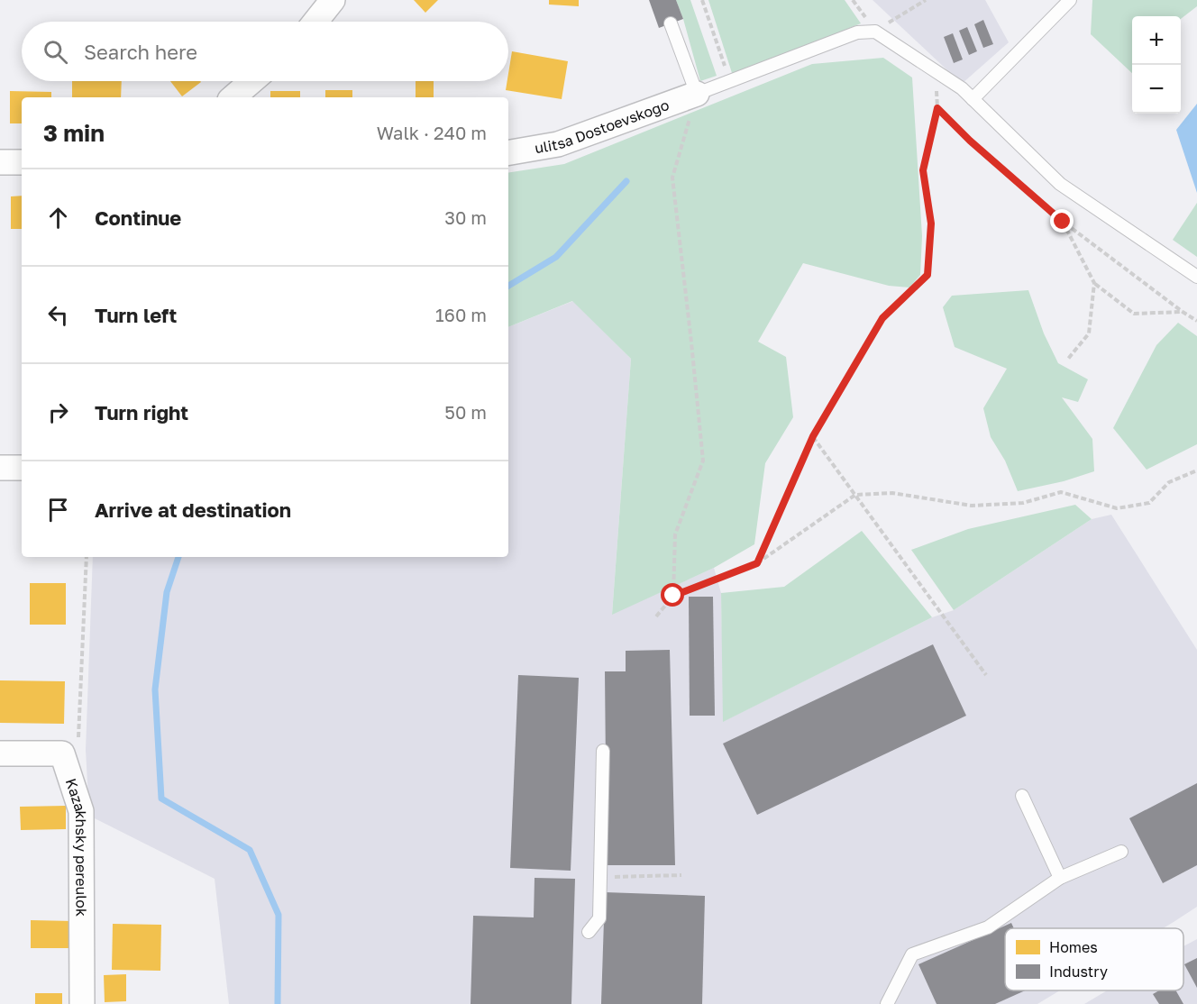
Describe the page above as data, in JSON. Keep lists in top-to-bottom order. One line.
{"streets":{"street":["ulitsa Dostoevskogo","Kazakhsky pereulok"]},"legend":["Homes","Industry"],"page":{"map_buttons":["+","−"],"search":"Search here","heading":["3 min","Walk · 240 m"],"list":[["Continue","30 m"],["Turn left","160 m"],["Turn right","50 m"],"Arrive at destination"]}}
